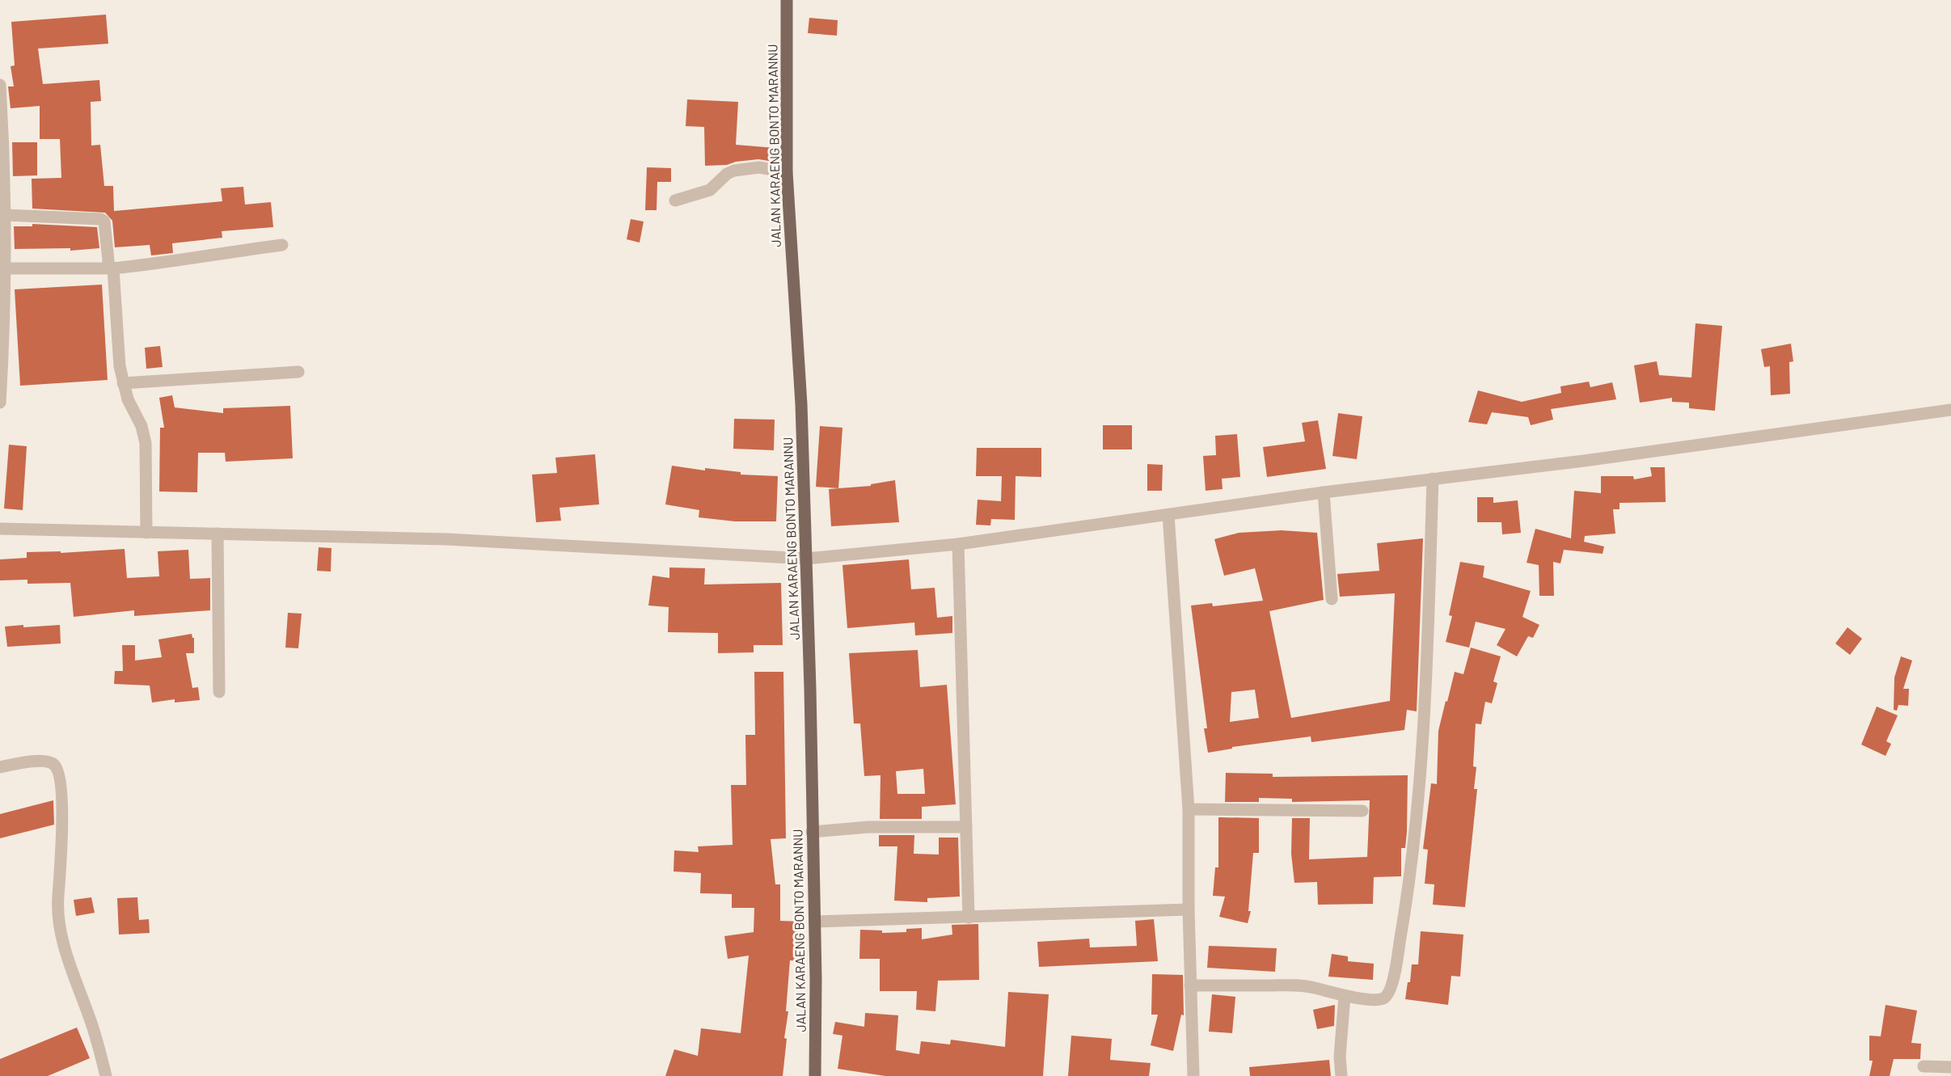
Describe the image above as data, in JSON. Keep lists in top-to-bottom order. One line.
{"streets":{"main road":["JALAN KARAENG BONTO MARANNU"]}}
